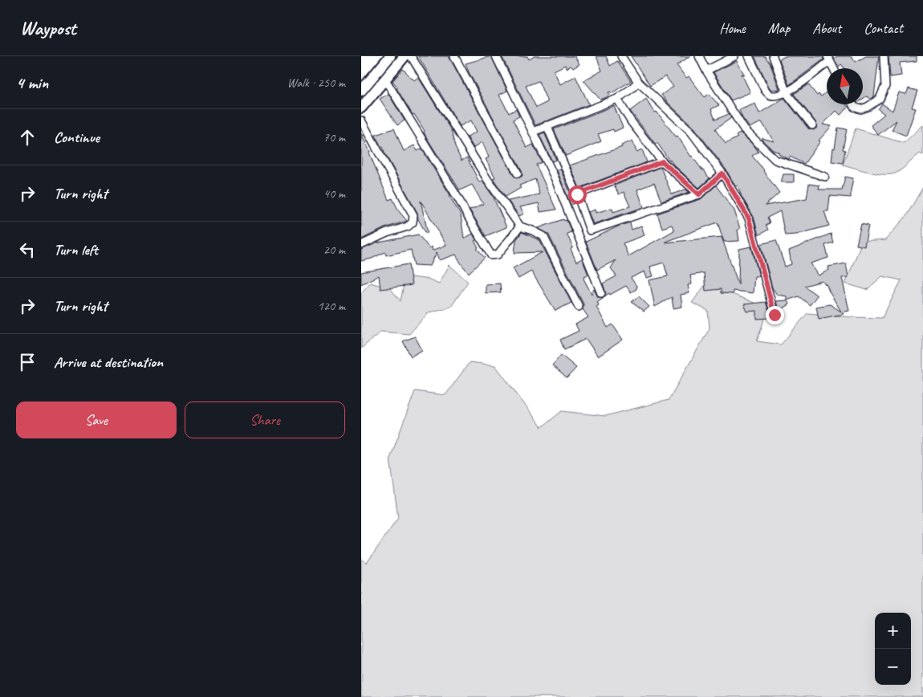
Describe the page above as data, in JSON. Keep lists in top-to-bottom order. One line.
{"north":"top","page":{"header":"Waypost","nav":["Home","Map","About","Contact"],"heading":["4 min","Walk · 250 m"],"list":[["Continue","70 m"],["Turn right","40 m"],["Turn left","20 m"],["Turn right","120 m"],"Arrive at destination"],"buttons":["Save","Share"],"map_buttons":["+","−"]}}
